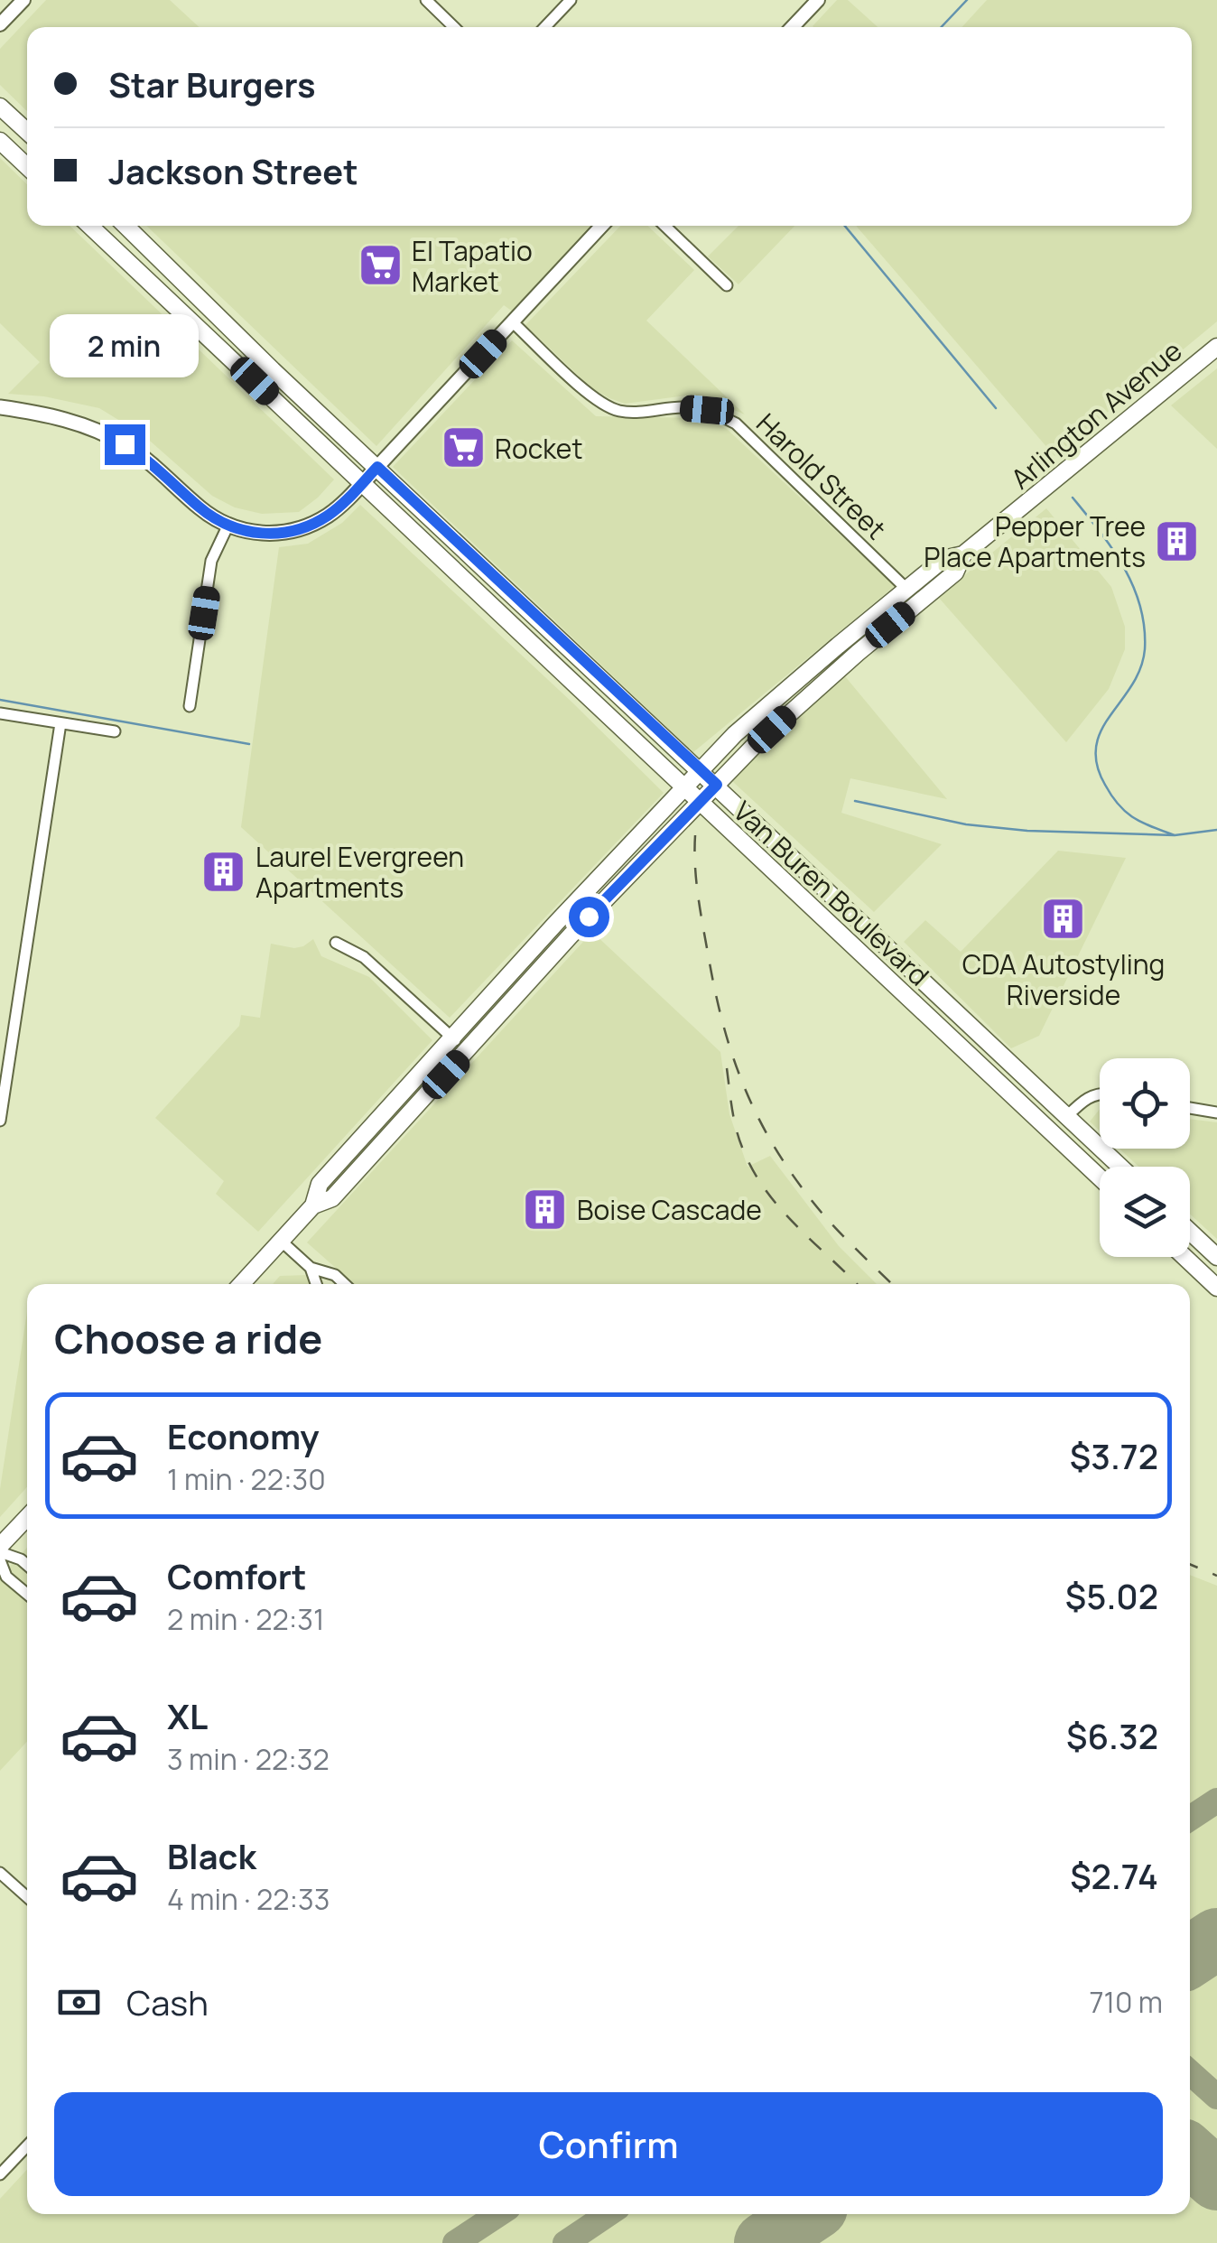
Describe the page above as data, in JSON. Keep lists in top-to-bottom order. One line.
{"streets":{"main road":["Arlington Avenue","Van Buren Boulevard"],"street":["Harold Street"]},"crossings":[["Arlington Avenue","Harold Street"],["Arlington Avenue","Van Buren Boulevard"]],"places":{"supermarket":["El Tapatio Market","Rocket"],"building":["Pepper Tree Place Apartments","Laurel Evergreen Apartments","CDA Autostyling Riverside","Boise Cascade"]},"page":{"banner":["Star Burgers","Jackson Street"],"bubble":"2 min","heading":"Choose a ride","list":[{"name":"Economy","note":"1 min · 22:30","value":"$3.72"},{"name":"Comfort","note":"2 min · 22:31","value":"$5.02"},{"name":"XL","note":"3 min · 22:32","value":"$6.32"},{"name":"Black","note":"4 min · 22:33","value":"$2.74"}],"pay":["Cash","710 m"],"buttons":"Confirm"}}
